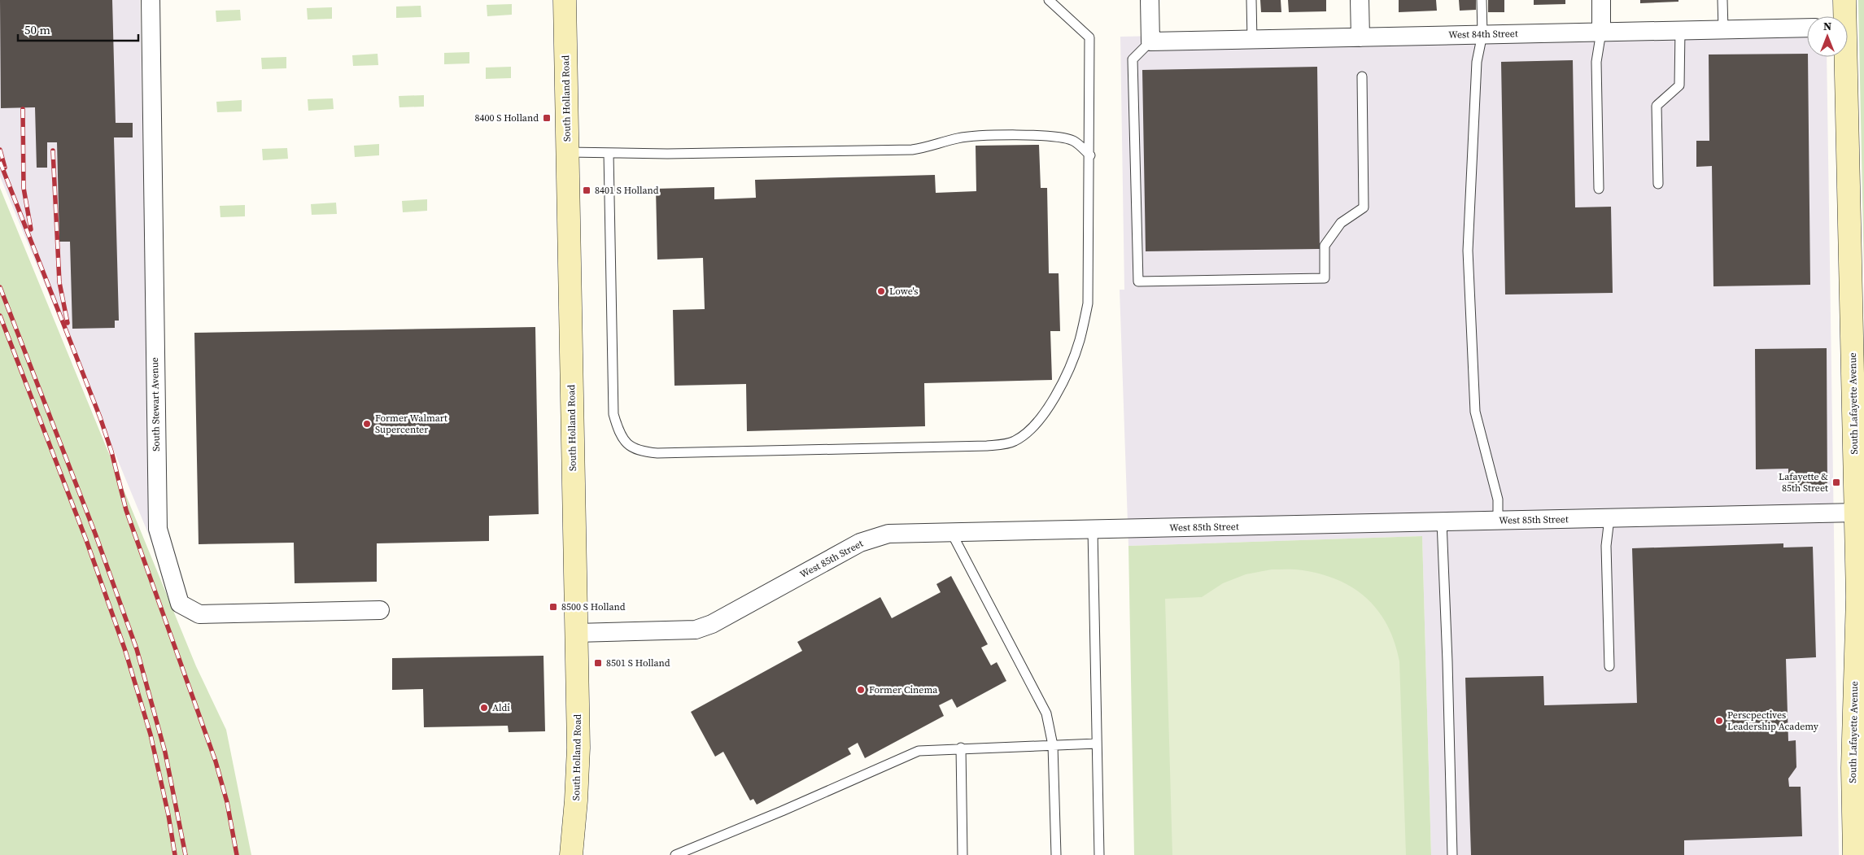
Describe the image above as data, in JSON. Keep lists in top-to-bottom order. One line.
{"streets":{"main road":["South Holland Road","South Lafayette Avenue"],"street":["West 84th Street","South Stewart Avenue","West 85th Street"]},"crossings":[["South Holland Road","West 85th Street"],["South Lafayette Avenue","West 85th Street"]],"places":{"transit":["8400 S Holland","8401 S Holland","Lafayette & 85th Street","8500 S Holland","8501 S Holland"],"other":["Lowe's","Former Walmart Supercenter","Former Cinema","Aldi","Perscpectives Leadership Academy"]},"scale_bar":"50 m","north":"top"}
